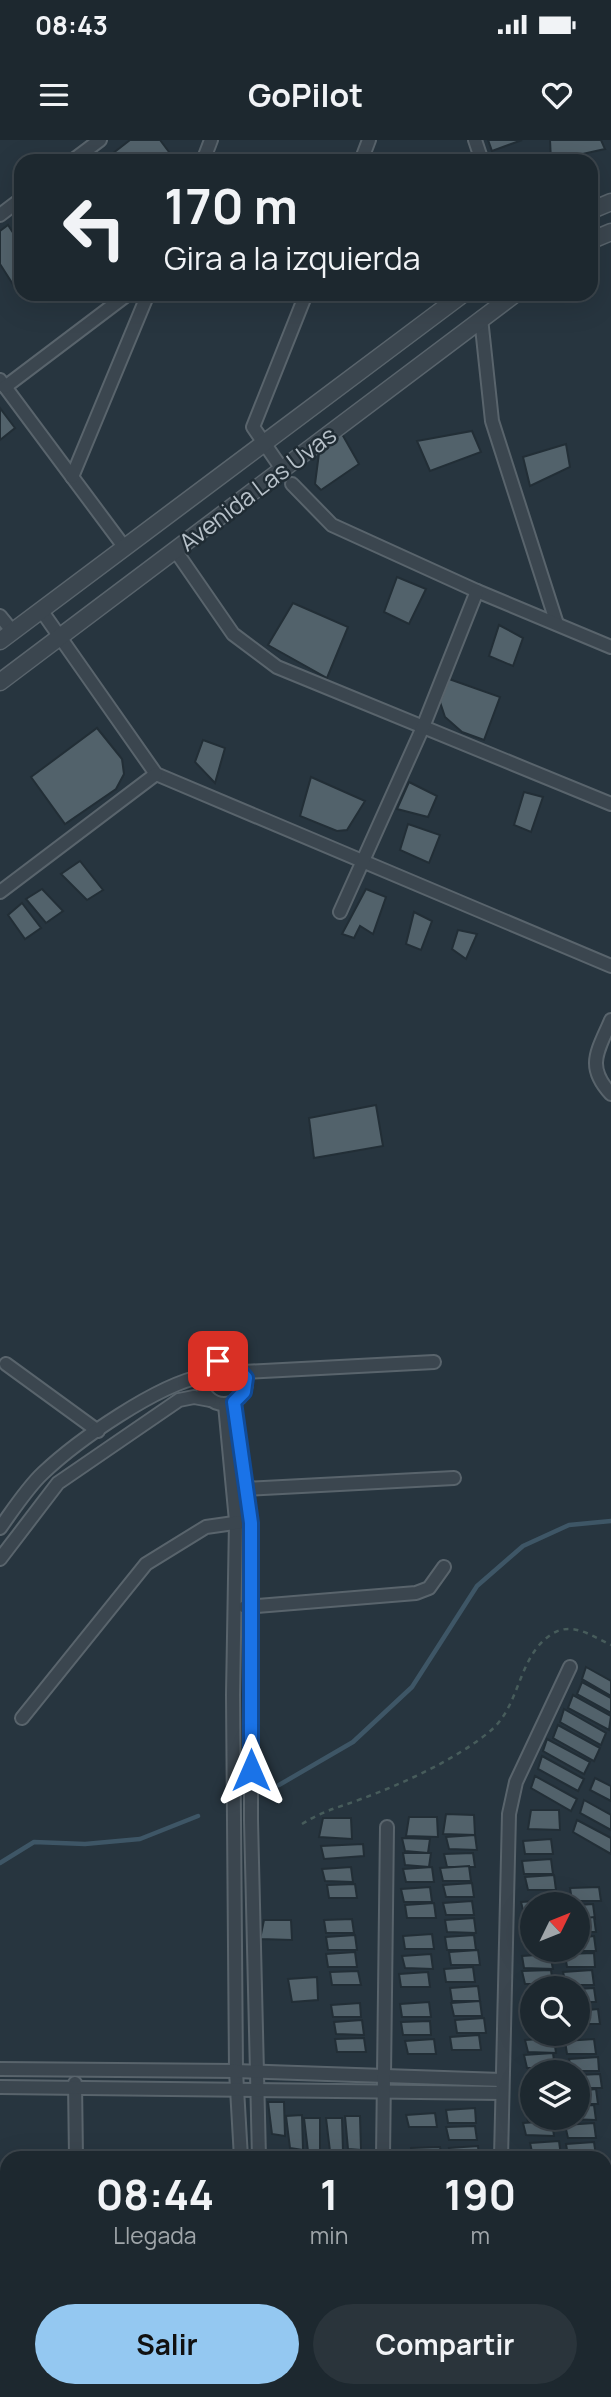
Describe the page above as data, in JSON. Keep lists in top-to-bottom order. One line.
{"streets":{"street":["Avenida Las Uvas"]},"north":"top right","page":{"status":"08:43","header":"GoPilot","turn":["170 m","Gira a la izquierda"],"eta":["08:44","Llegada","1","min","190","m"],"buttons":["Salir","Compartir"]}}
